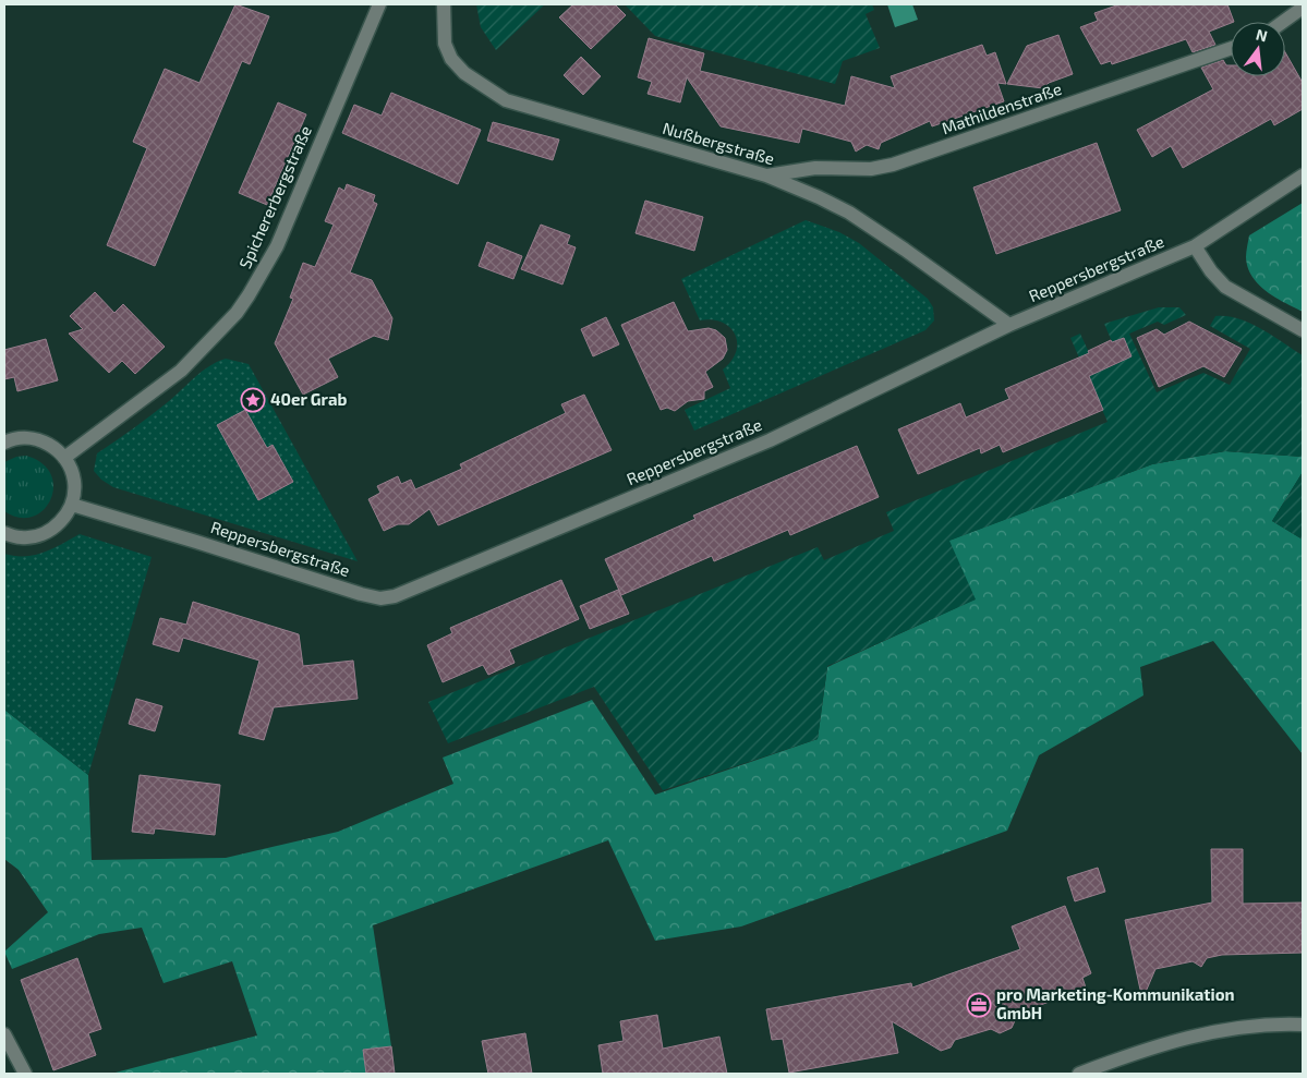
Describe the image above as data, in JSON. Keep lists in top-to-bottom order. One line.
{"streets":{"street":["Mathildenstraße","Nußbergstraße","Spichererbergstraße","Reppersbergstraße"]},"crossings":[["Mathildenstraße","Nußbergstraße"],["Nußbergstraße","Reppersbergstraße"]],"places":{"place":["40er Grab"],"office":["pro Marketing-Kommunikation GmbH"]},"north":"top"}
